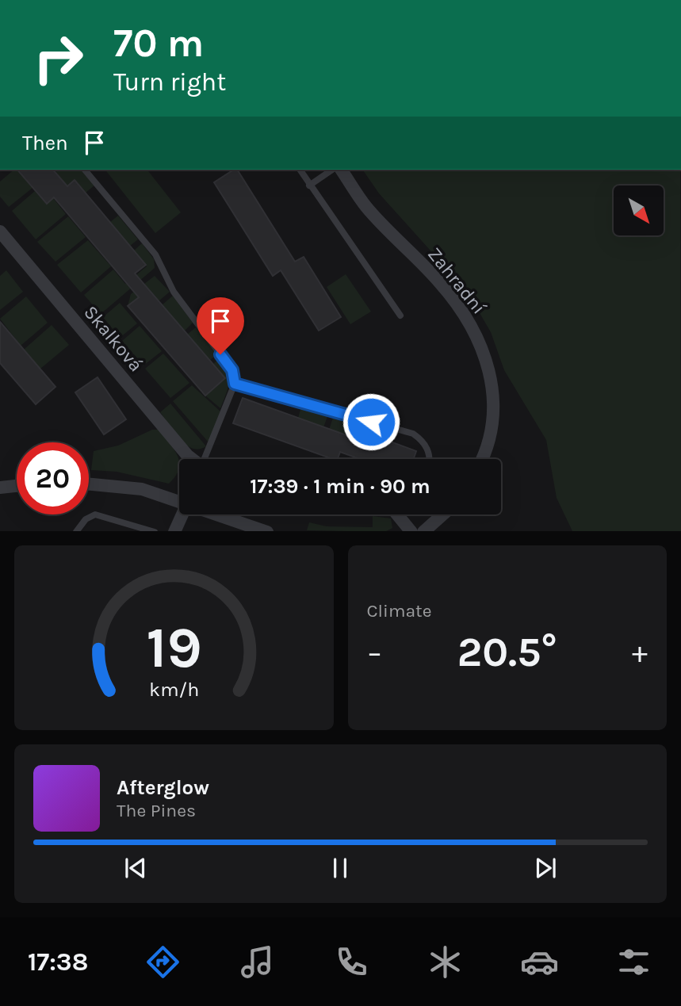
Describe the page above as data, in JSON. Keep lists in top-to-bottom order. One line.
{"streets":{"street":["Zahradní","Skalková"]},"north":"bottom right","page":{"turn":["70 m","Turn right"],"then":"Then","limit":"20","trip":"17:39 · 1 min · 90 m","tile":"Climate","heat":["−","20.5°","+"],"song":["Afterglow","The Pines"],"tabs":"17:38","gauge":["19","km/h"]}}
